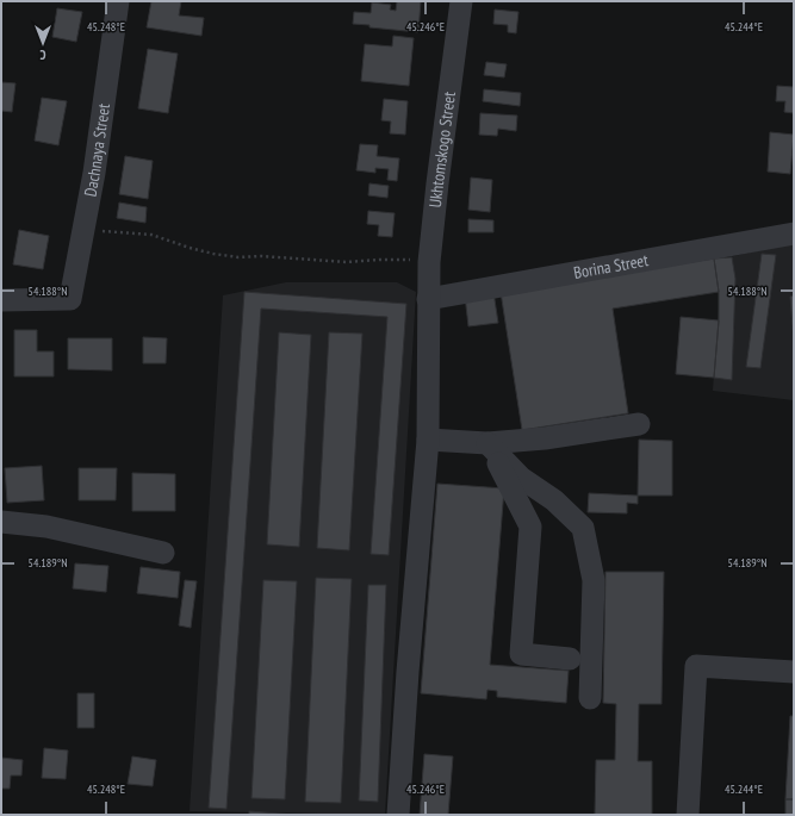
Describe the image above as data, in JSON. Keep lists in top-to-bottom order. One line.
{"streets":{"street":["Dachnaya Street","Ukhtomskogo Street","Borina Street"]},"crossings":[["Ukhtomskogo Street","Borina Street"]],"north":"bottom","coordinates":["45.248°E","45.246°E","45.244°E","54.188°N","54.189°N"]}
